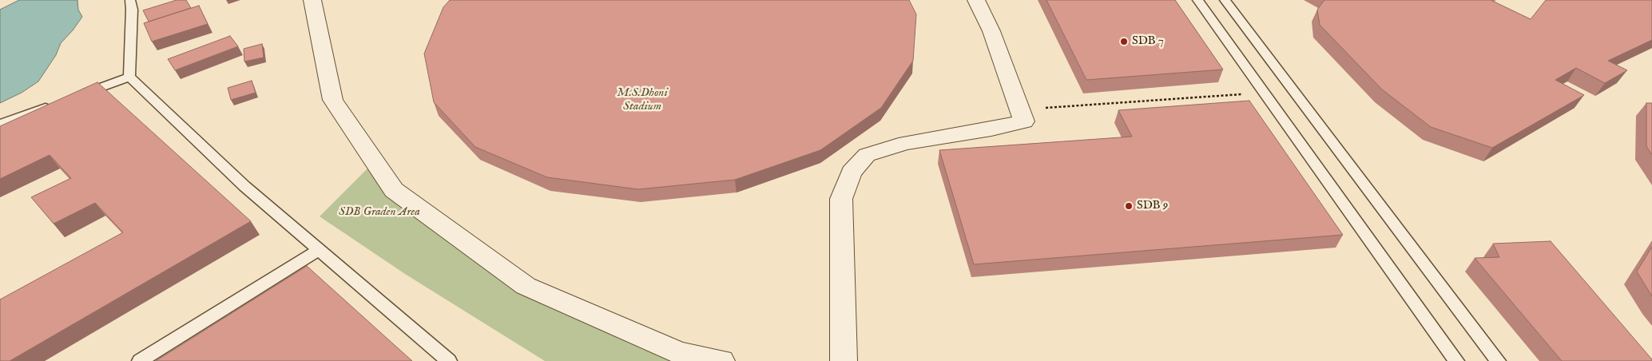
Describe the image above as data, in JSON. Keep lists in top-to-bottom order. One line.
{"parks":["M.S.Dhoni Stadium","SDB Graden Area"],"places":["SDB 7","SDB 9"]}
